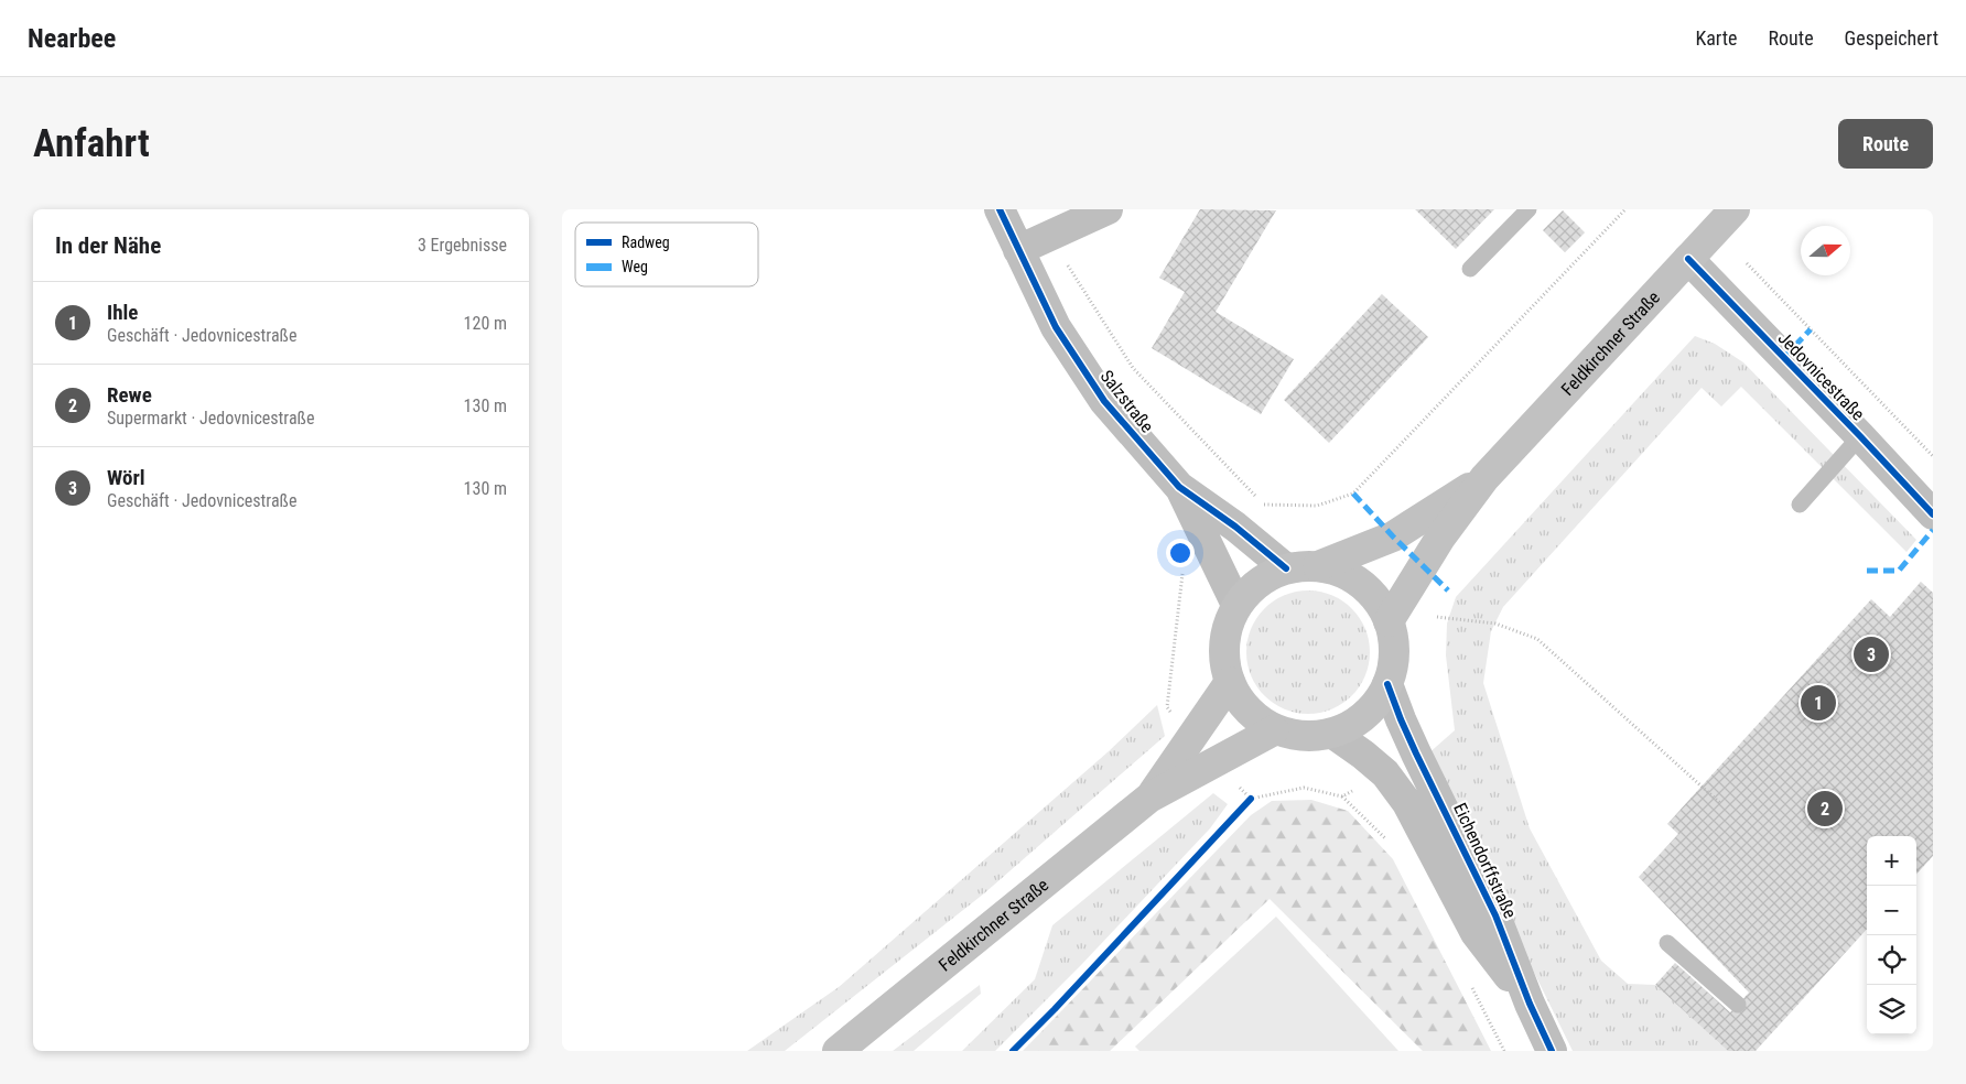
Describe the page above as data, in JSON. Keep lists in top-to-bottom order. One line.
{"streets":{"main road":["Feldkirchner Straße"],"street":["Jedovnicestraße","Salzstraße","Eichendorffstraße"]},"crossings":[["Feldkirchner Straße","Jedovnicestraße"],["Feldkirchner Straße","Salzstraße"],["Feldkirchner Straße","Eichendorffstraße"],["Salzstraße","Eichendorffstraße"]],"legend":["Radweg","Weg"],"north":"right","page":{"header":"Nearbee","nav":["Karte","Route","Gespeichert"],"buttons":"Route","title":"Anfahrt","heading":["In der Nähe","3 Ergebnisse"],"list":[{"mark":"1","name":"Ihle","note":"Geschäft · Jedovnicestraße","value":"120 m"},{"mark":"2","name":"Rewe","note":"Supermarkt · Jedovnicestraße","value":"130 m"},{"mark":"3","name":"Wörl","note":"Geschäft · Jedovnicestraße","value":"130 m"}],"pins":["3","1","2"],"map_buttons":["+","−"]}}
